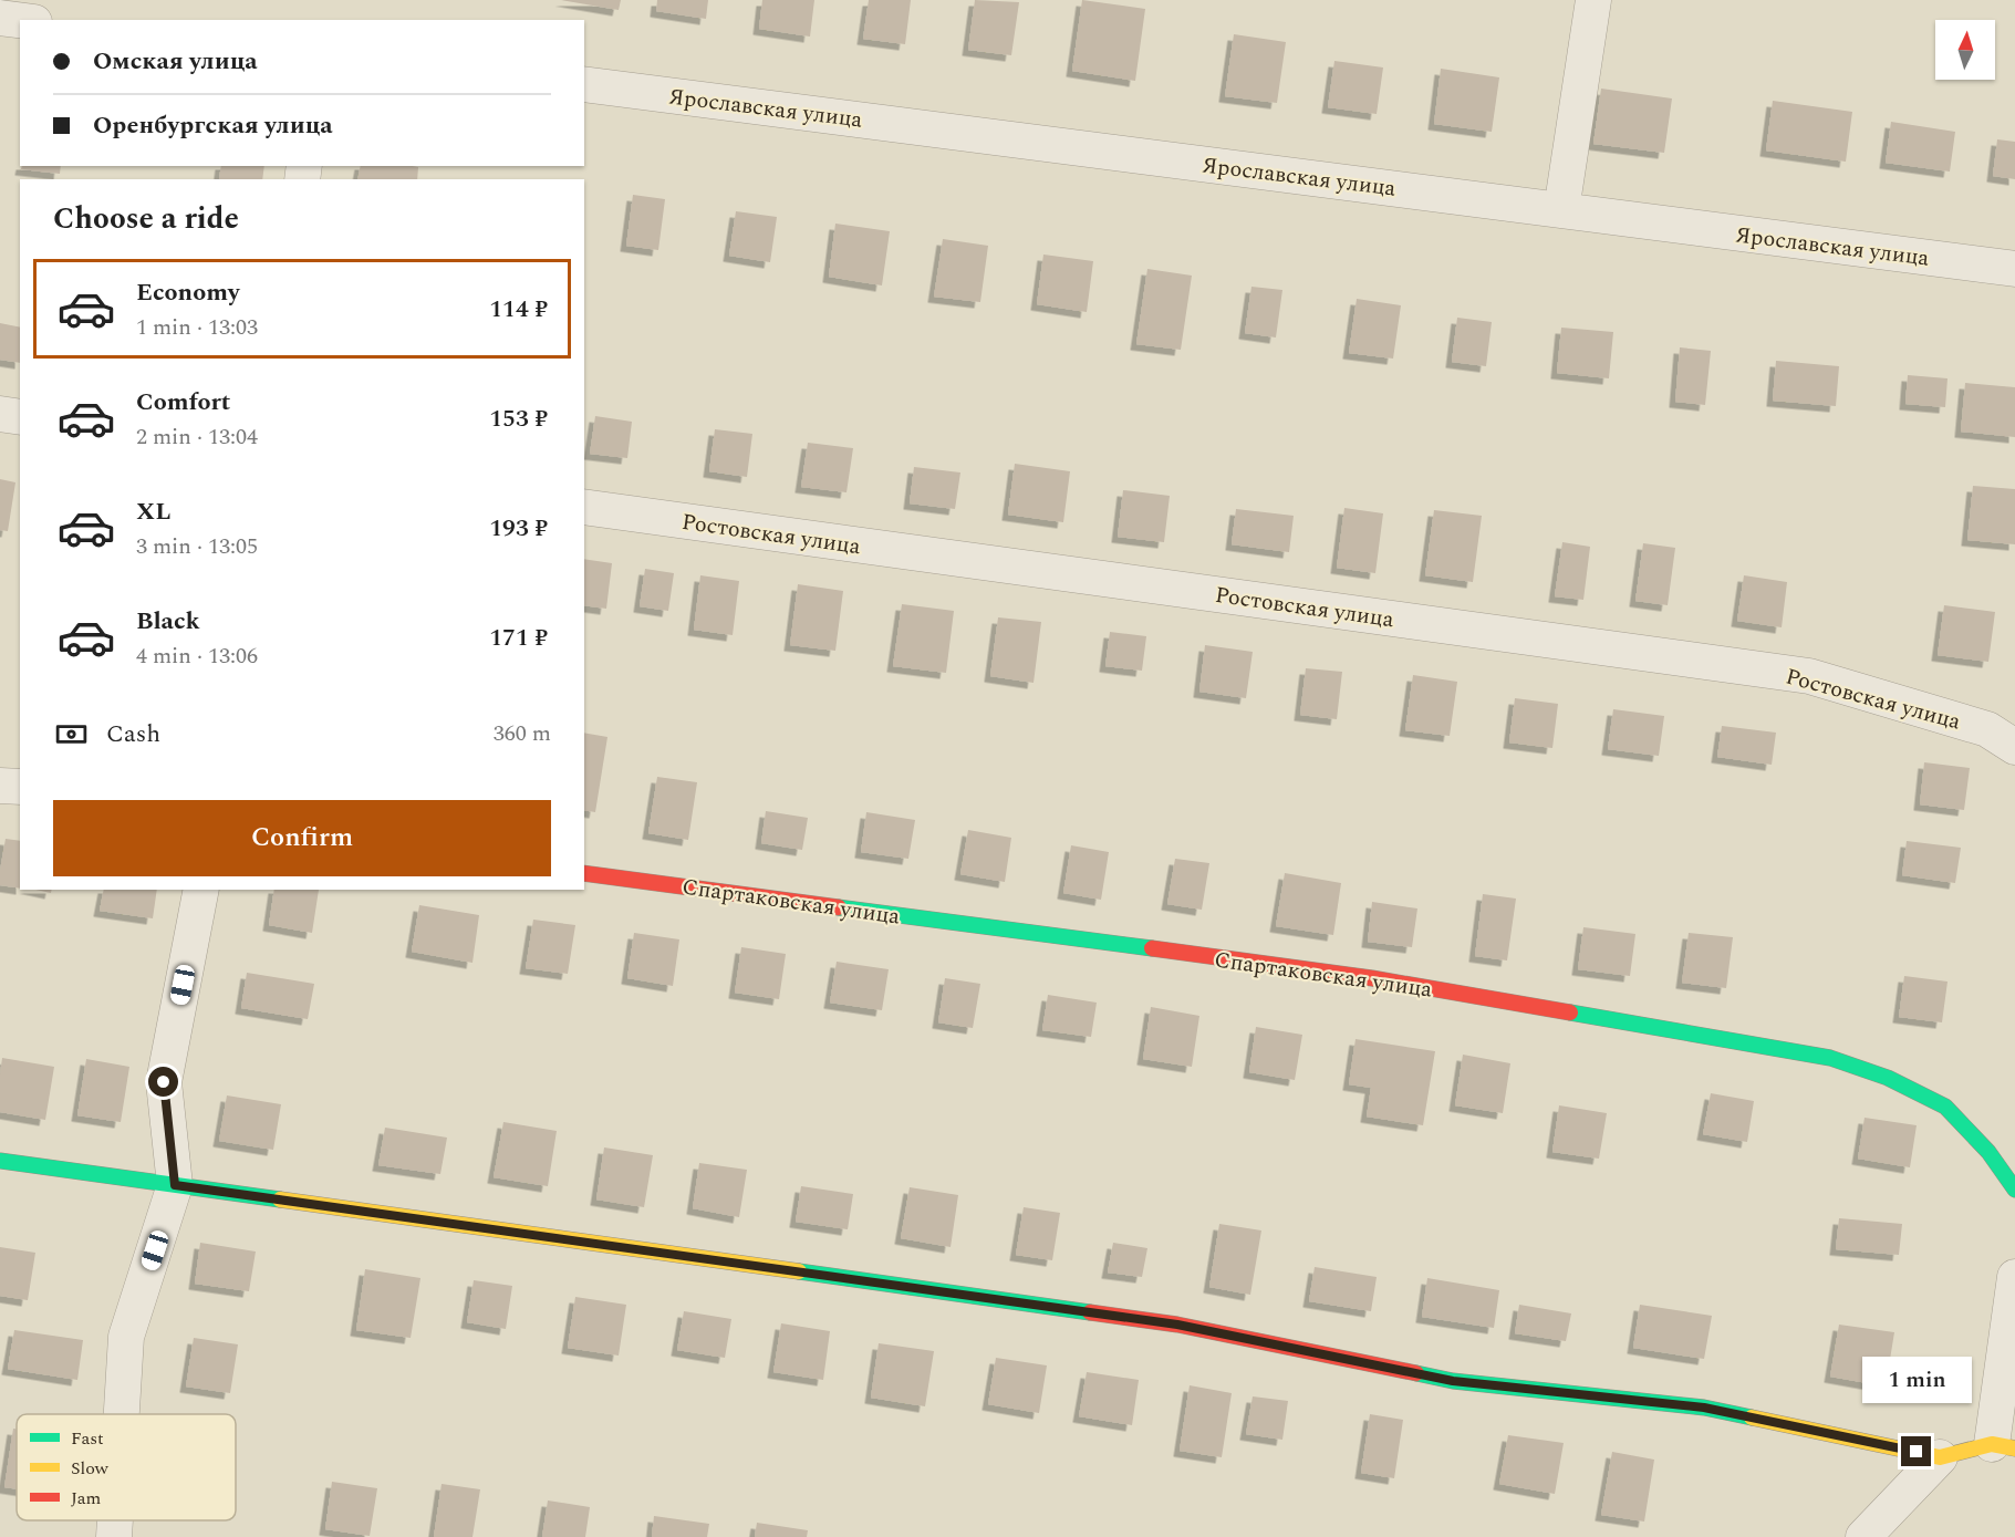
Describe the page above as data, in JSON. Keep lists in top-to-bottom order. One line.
{"streets":{"street":["Ярославская улица","Ростовская улица","Спартаковская улица"]},"legend":["Fast","Slow","Jam"],"north":"top","page":{"banner":["Омская улица","Оренбургская улица"],"heading":"Choose a ride","list":[{"name":"Economy","note":"1 min · 13:03","value":"114 ₽"},{"name":"Comfort","note":"2 min · 13:04","value":"153 ₽"},{"name":"XL","note":"3 min · 13:05","value":"193 ₽"},{"name":"Black","note":"4 min · 13:06","value":"171 ₽"}],"pay":["Cash","360 m"],"buttons":"Confirm","bubble":"1 min"}}
